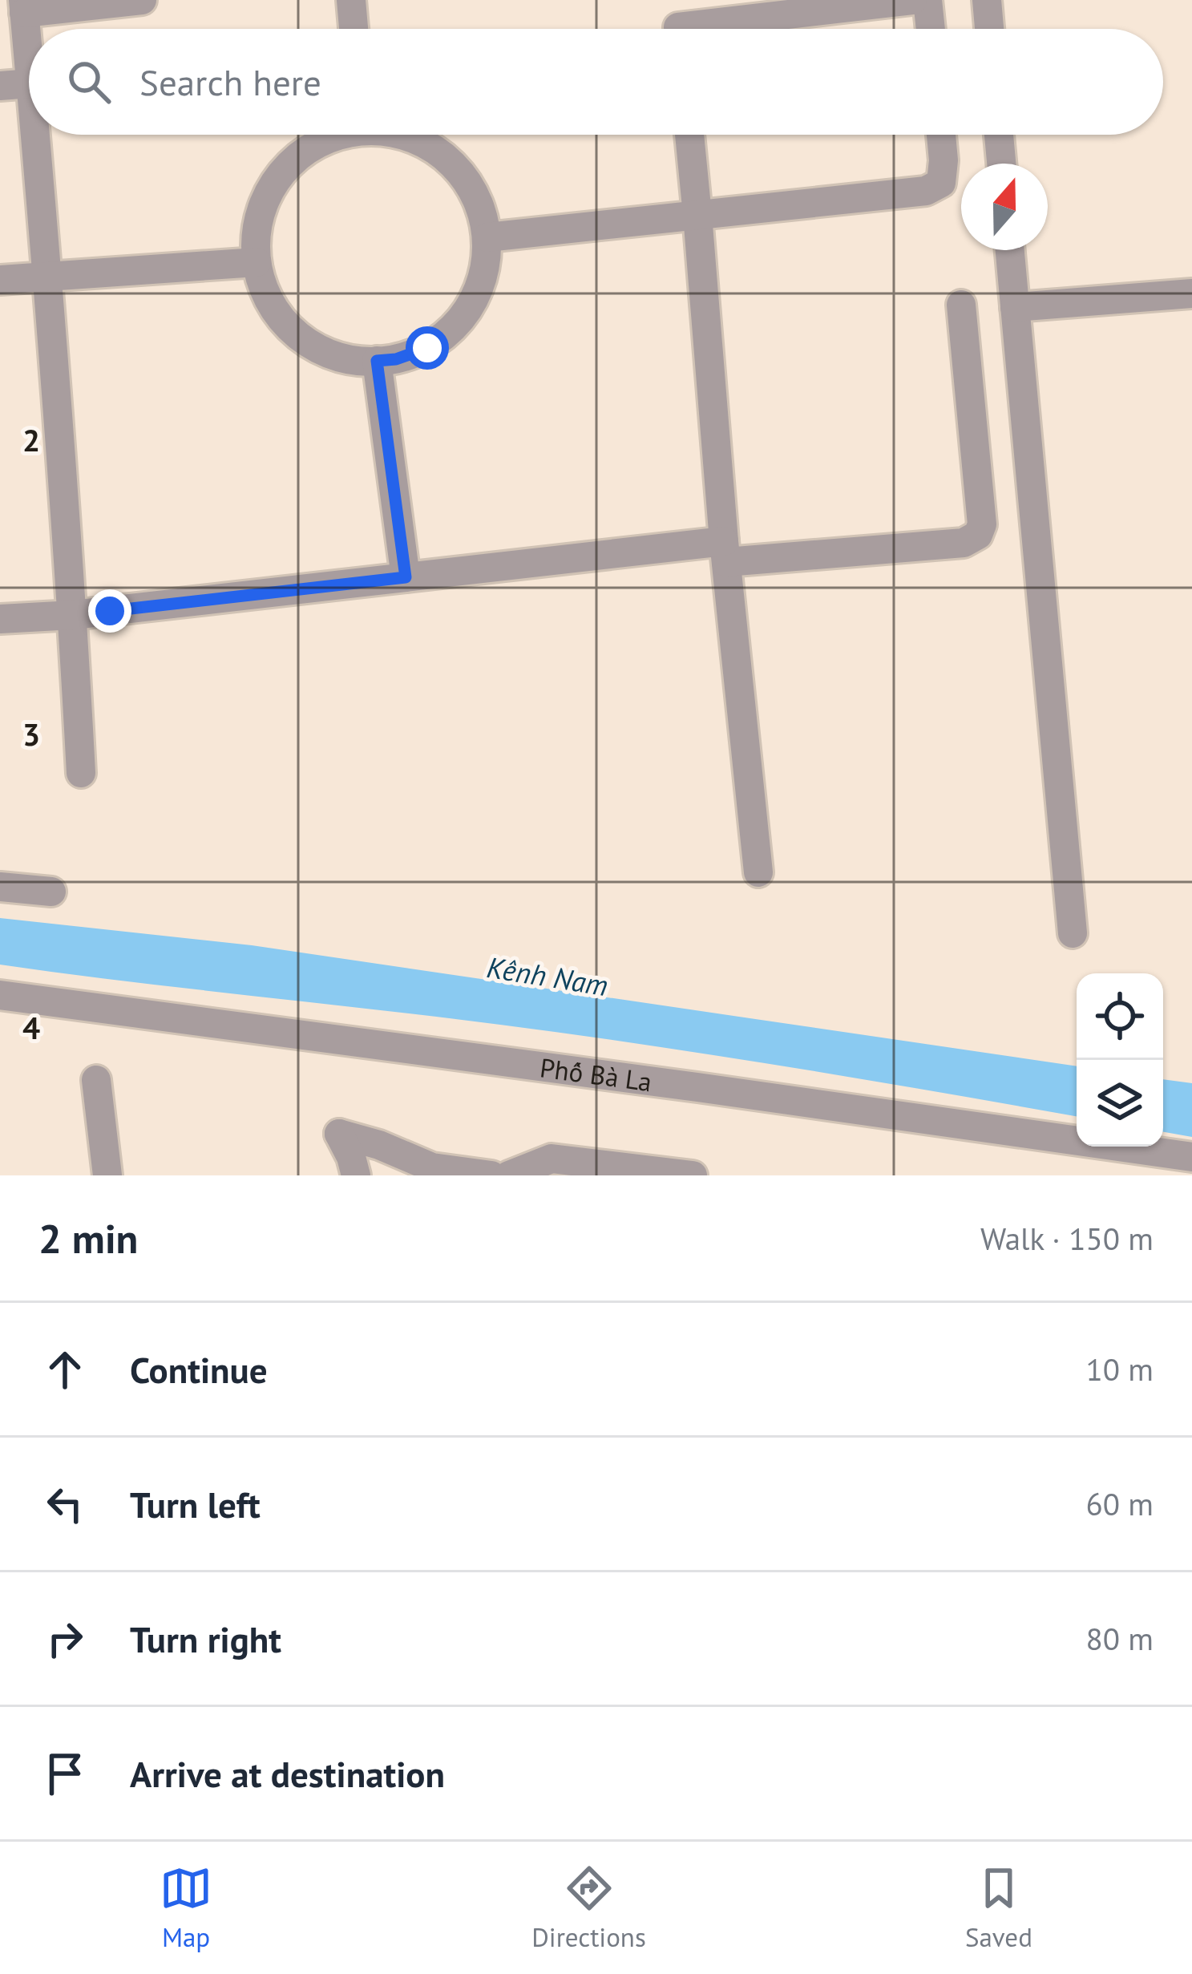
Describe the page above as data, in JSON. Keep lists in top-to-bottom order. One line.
{"streets":{"street":["Phố Bà La"]},"water":["Kênh Nam"],"north":"top","page":{"search":"Search here","heading":["2 min","Walk · 150 m"],"list":[["Continue","10 m"],["Turn left","60 m"],["Turn right","80 m"],"Arrive at destination"],"nav":["Map","Directions","Saved"]},"grid":{"rows":["2","3","4"]}}
